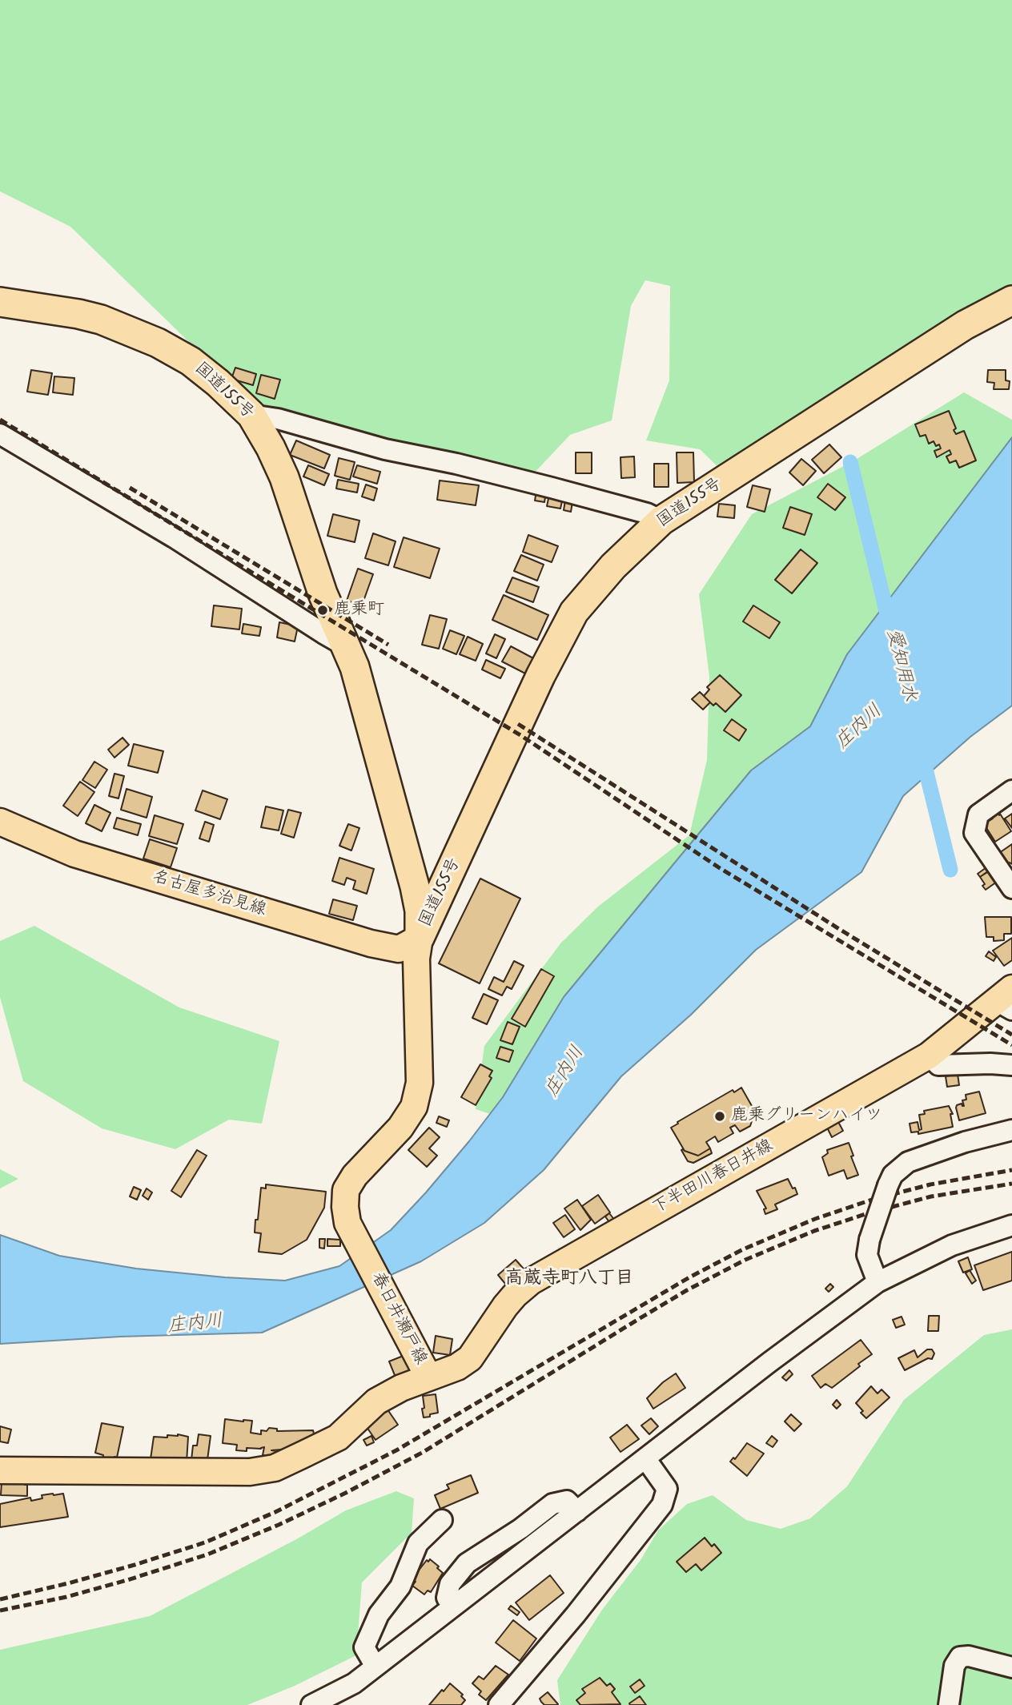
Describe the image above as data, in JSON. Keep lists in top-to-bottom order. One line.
{"streets":{"highway":["国道155号"],"main road":["名古屋多治見線","下半田川春日井線","春日井瀬戸線"]},"crossings":[["国道155号","名古屋多治見線"],["国道155号","春日井瀬戸線"],["名古屋多治見線","春日井瀬戸線"],["下半田川春日井線","春日井瀬戸線"]],"districts":["高蔵寺町八丁目"],"water":["愛知用水","庄内川"],"places":["鹿乗町","鹿乗グリーンハイツ"]}
